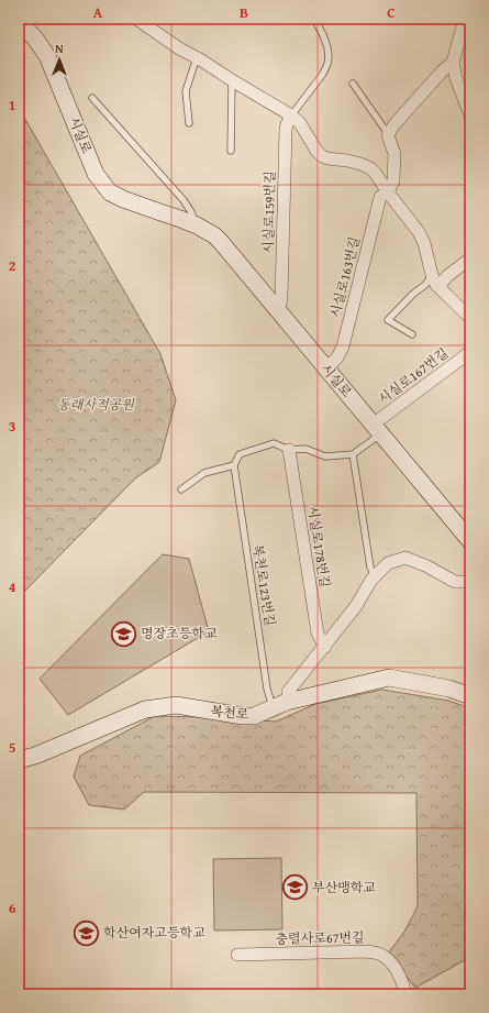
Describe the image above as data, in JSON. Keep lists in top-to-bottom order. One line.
{"streets":{"main road":["시실로","복천로"],"street":["시실로159번길","시실로163번길","시실로167번길","시실로178번길","충렬사로67번길"],"lane":["복천로123번길"]},"crossings":[["시실로","시실로159번길"],["시실로","시실로163번길"],["시실로","시실로167번길"],["복천로123번길","복천로"]],"parks":["동래사적공원"],"places":{"school or university":["명장초등학교","부산맹학교","학산여자고등학교"]},"north":"top","grid":{"columns":["A","B","C"],"rows":["1","2","3","4","5","6"]}}
